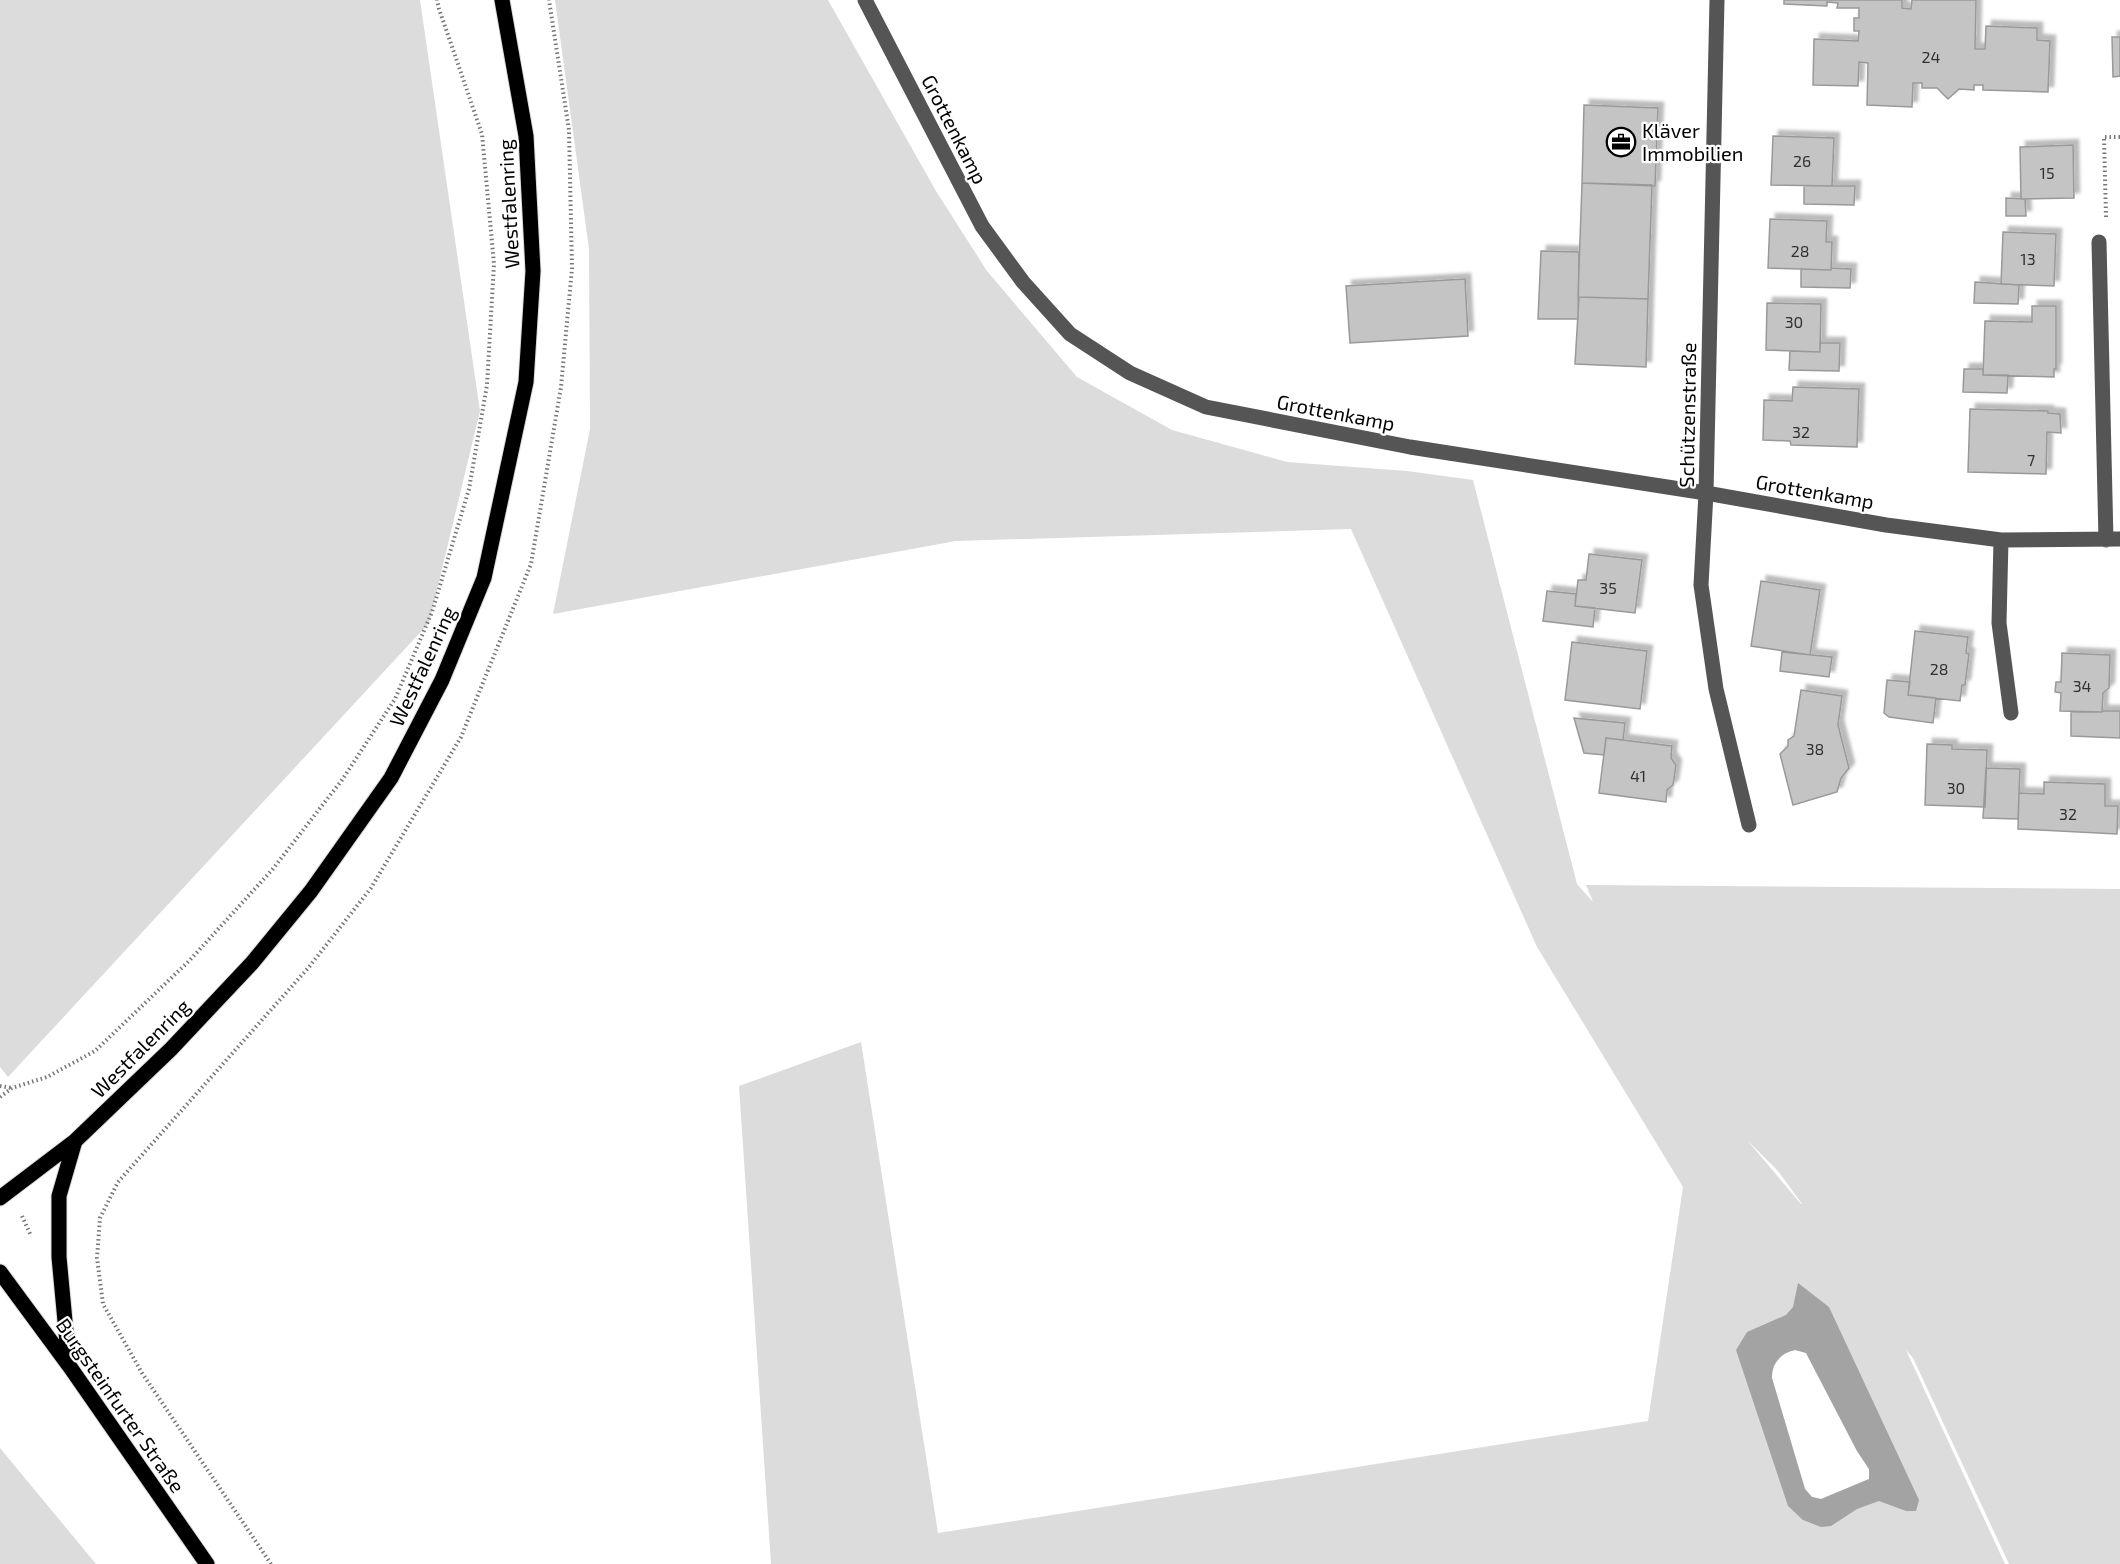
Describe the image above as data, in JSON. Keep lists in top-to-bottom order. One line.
{"streets":{"main road":["Westfalenring","Burgsteinfurter Straße"],"street":["Grottenkamp","Schützenstraße"]},"crossings":[["Grottenkamp","Schützenstraße"]],"places":{"office":["Kläver Immobilien"]},"house_numbers":["24","26","15","28","13","30","32","7","35","28","34","38","41","30","32"]}
